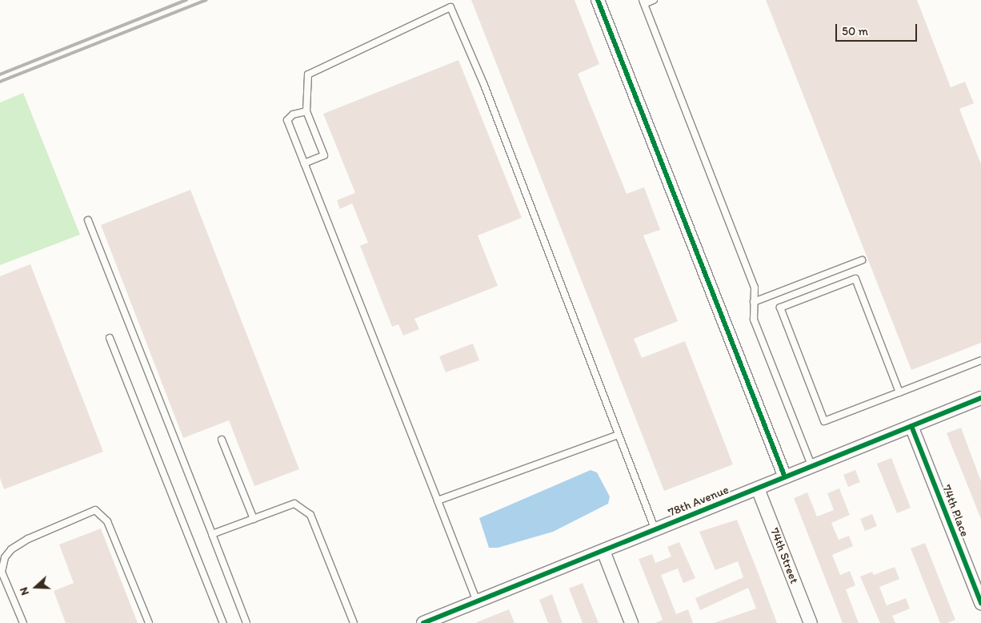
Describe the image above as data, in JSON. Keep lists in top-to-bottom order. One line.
{"streets":{"street":["78th Avenue","74th Place","74th Street"]},"crossings":[["78th Avenue","74th Place"],["78th Avenue","74th Street"]],"scale_bar":"50 m","north":"left"}
